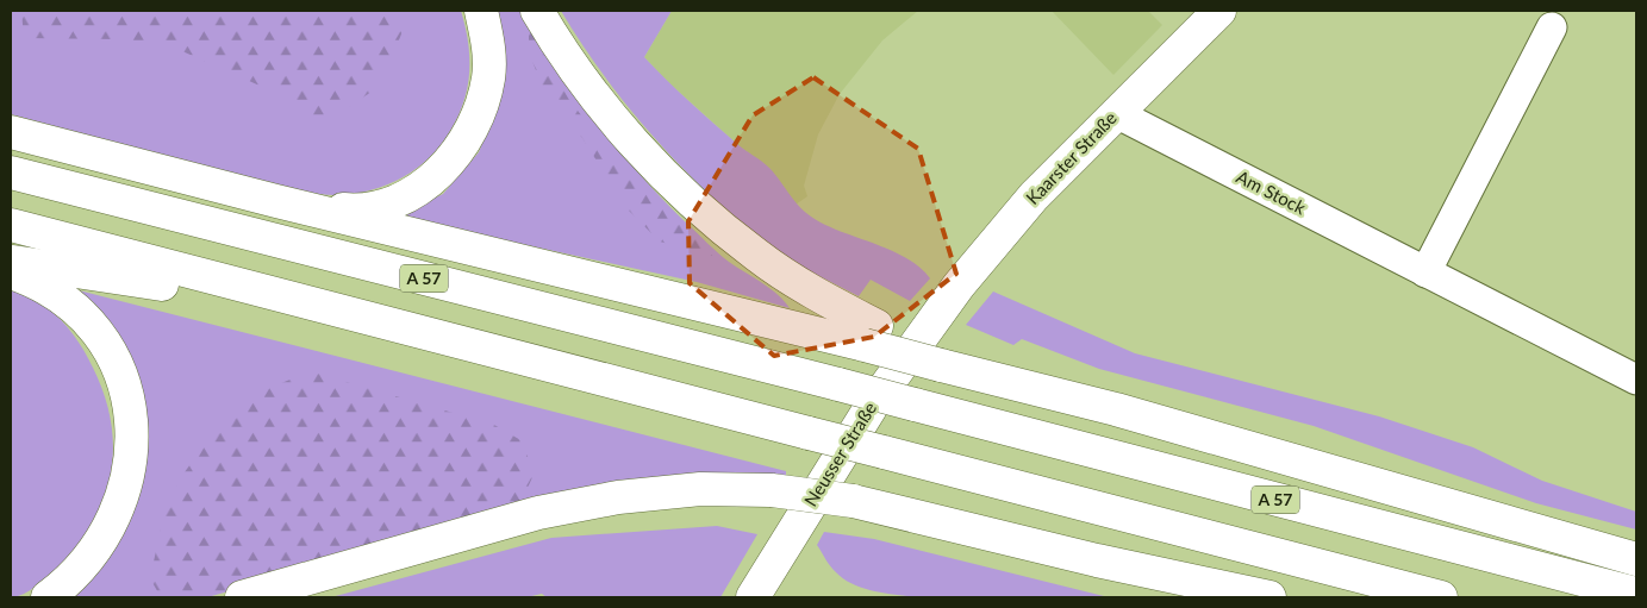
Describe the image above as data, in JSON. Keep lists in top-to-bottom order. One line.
{"streets":{"main road":["Kaarster Straße","A 57","Neusser Straße"],"street":["Am Stock"]},"crossings":[["Kaarster Straße","Am Stock"],["Kaarster Straße","Neusser Straße"]]}
